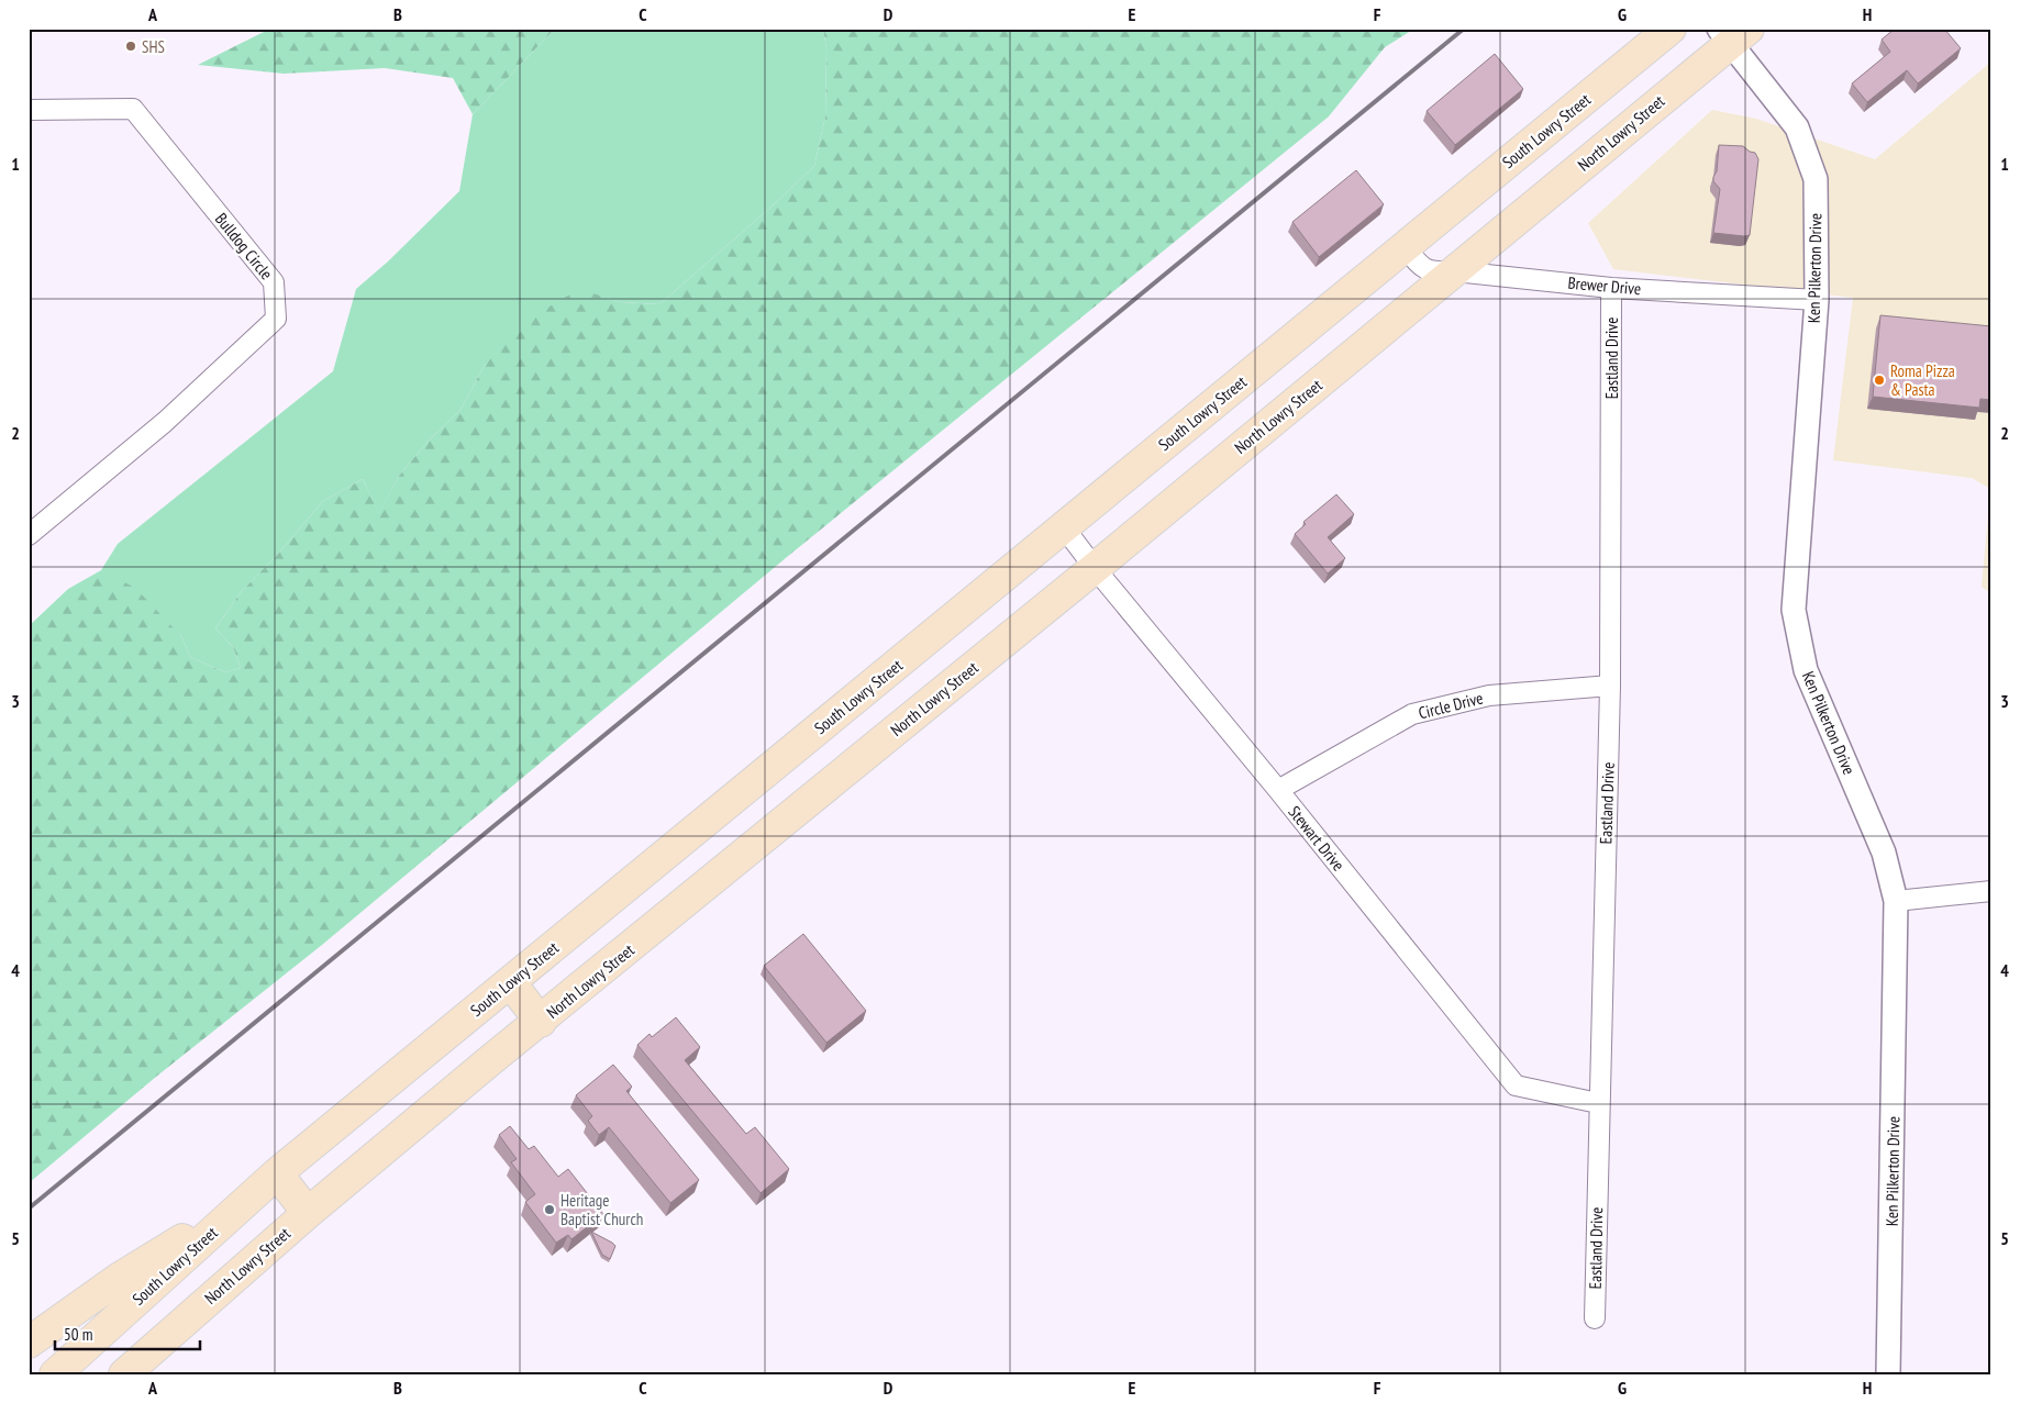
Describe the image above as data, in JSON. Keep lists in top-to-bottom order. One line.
{"streets":{"main road":["South Lowry Street","North Lowry Street"],"street":["Bulldog Circle","Ken Pilkerton Drive","Brewer Drive","Eastland Drive","Circle Drive","Stewart Drive"]},"crossings":[["South Lowry Street","Brewer Drive"],["South Lowry Street","Stewart Drive"],["North Lowry Street","Ken Pilkerton Drive"],["North Lowry Street","Brewer Drive"],["North Lowry Street","Stewart Drive"],["Ken Pilkerton Drive","Brewer Drive"],["Brewer Drive","Eastland Drive"],["Eastland Drive","Circle Drive"],["Eastland Drive","Stewart Drive"],["Circle Drive","Stewart Drive"]],"places":["SHS","Roma Pizza & Pasta","Heritage Baptist Church"],"scale_bar":"50 m","grid":{"columns":["A","B","C","D","E","F","G","H"],"rows":["1","2","3","4","5"]}}
